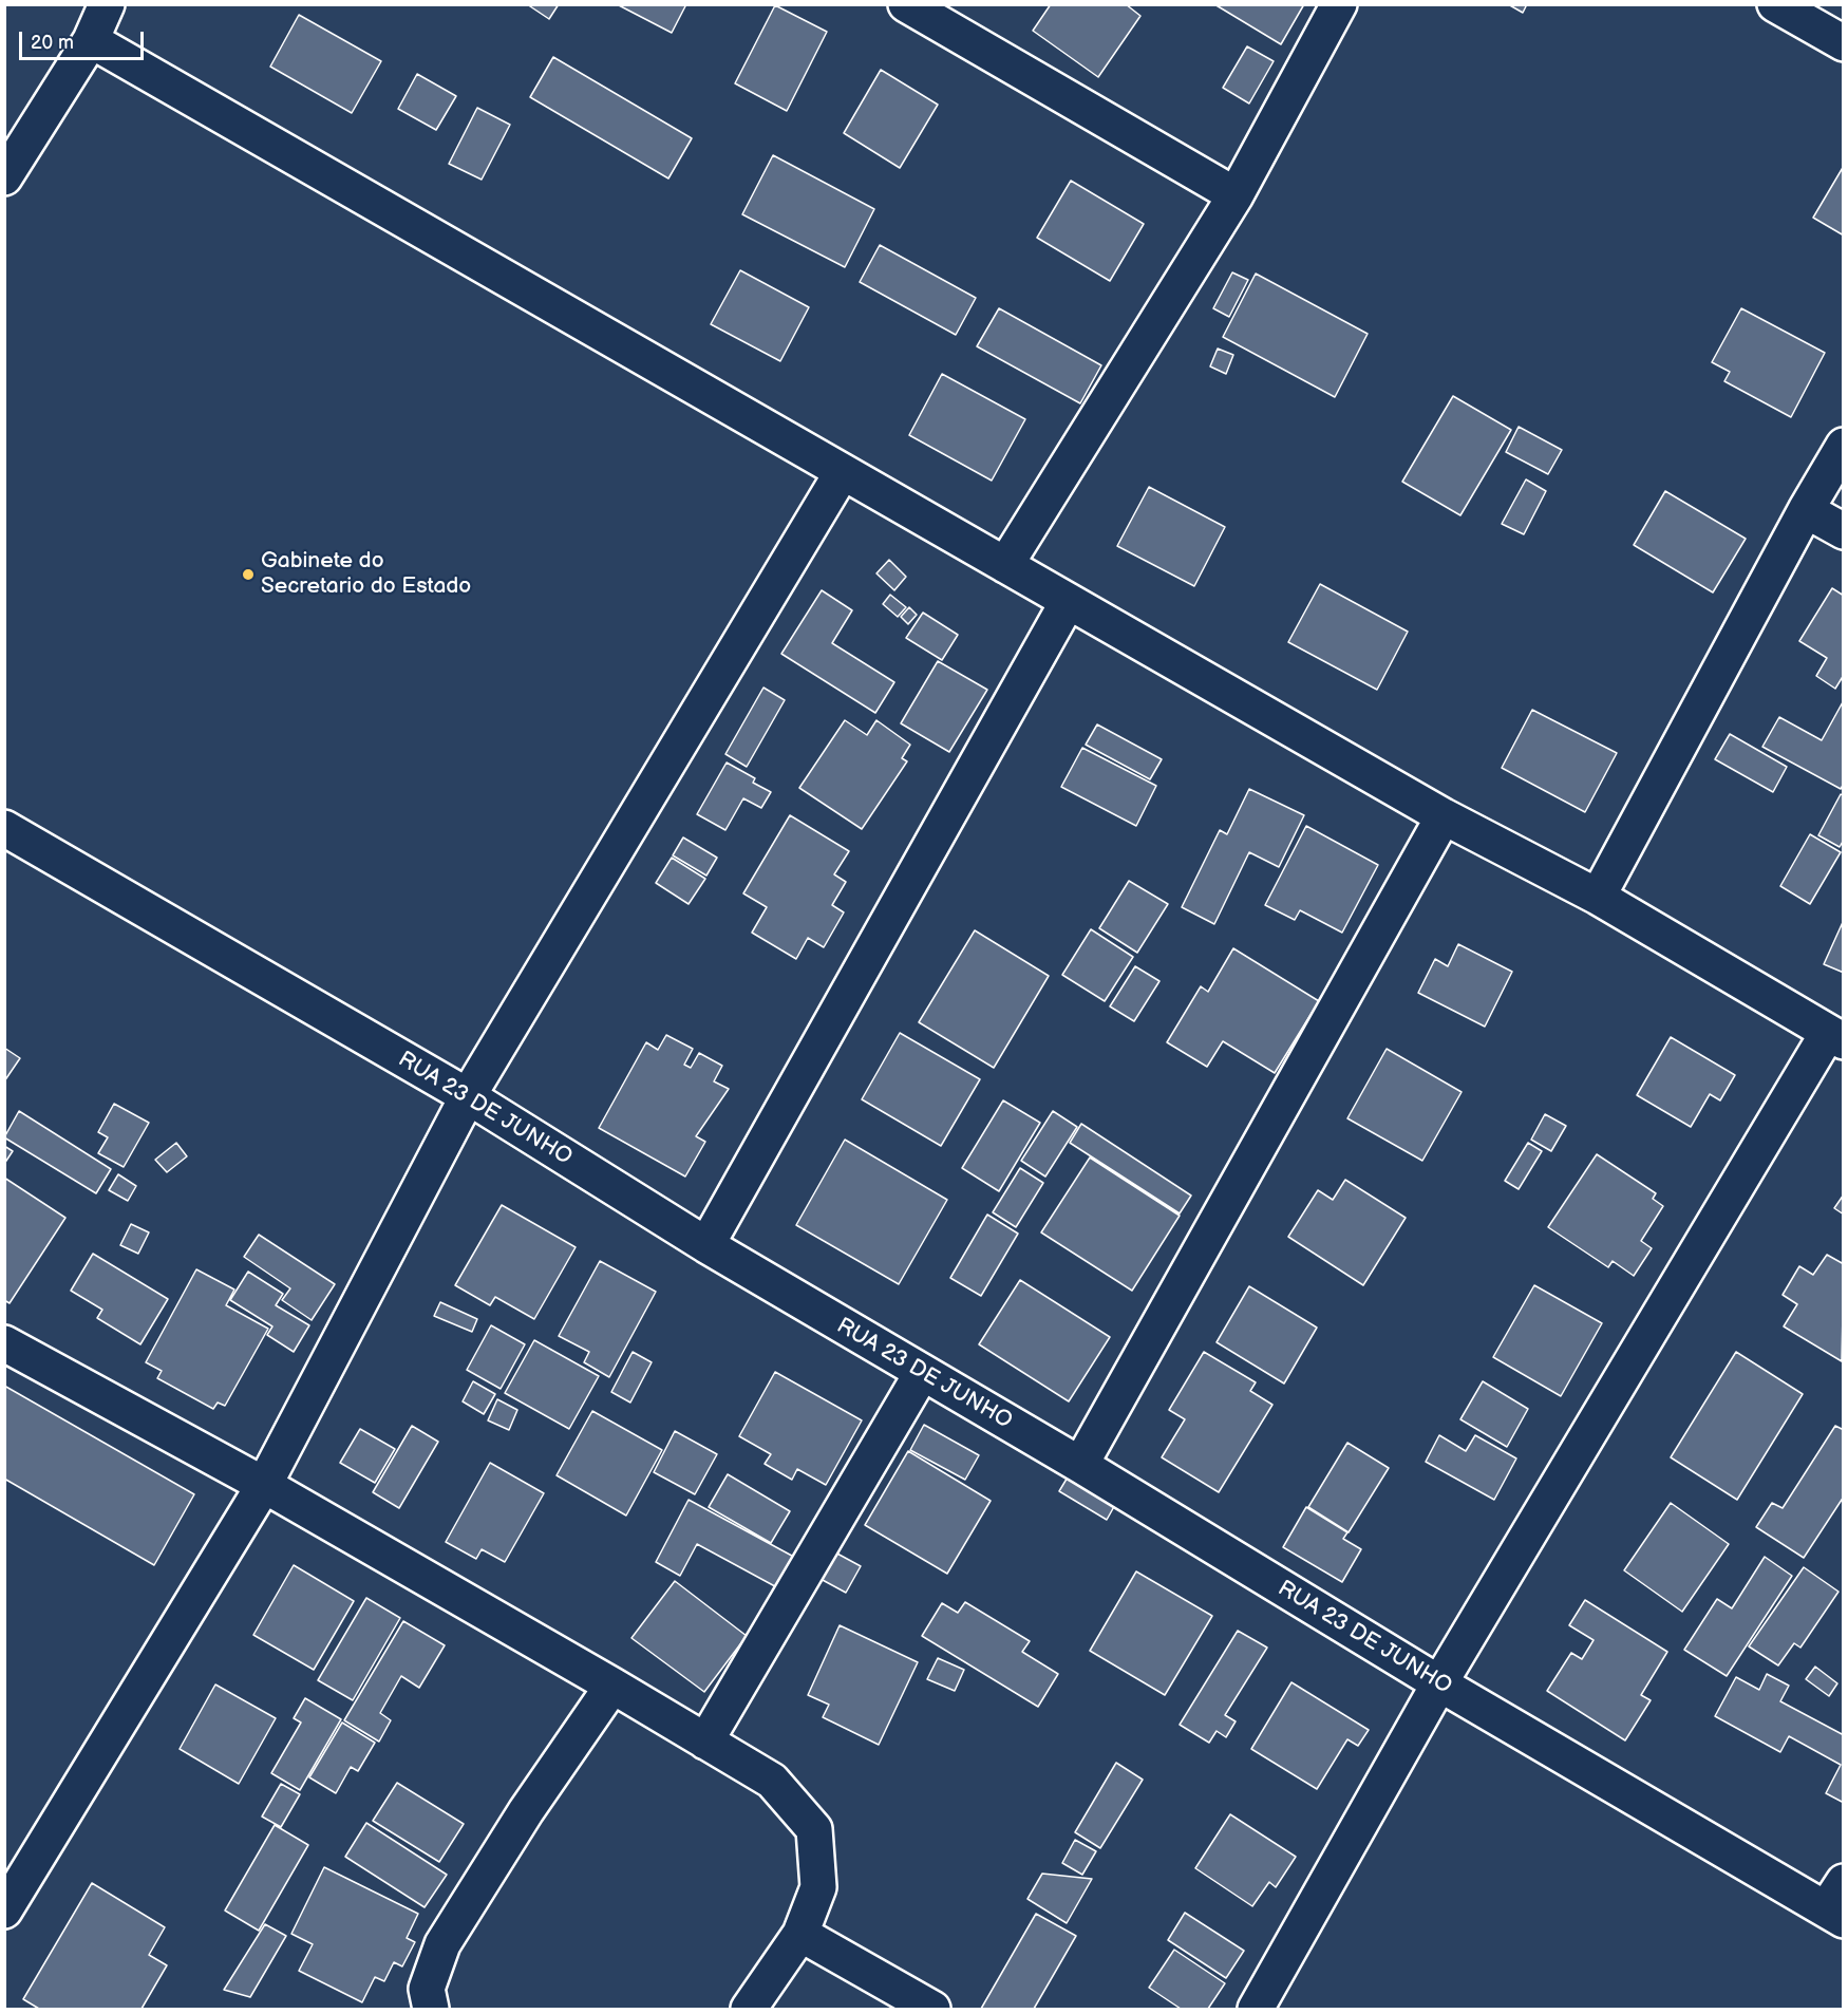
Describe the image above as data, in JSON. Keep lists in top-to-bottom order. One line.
{"streets":{"street":["RUA 23 DE JUNHO"]},"places":["Gabinete do Secretario do Estado"],"scale_bar":"20 m"}
